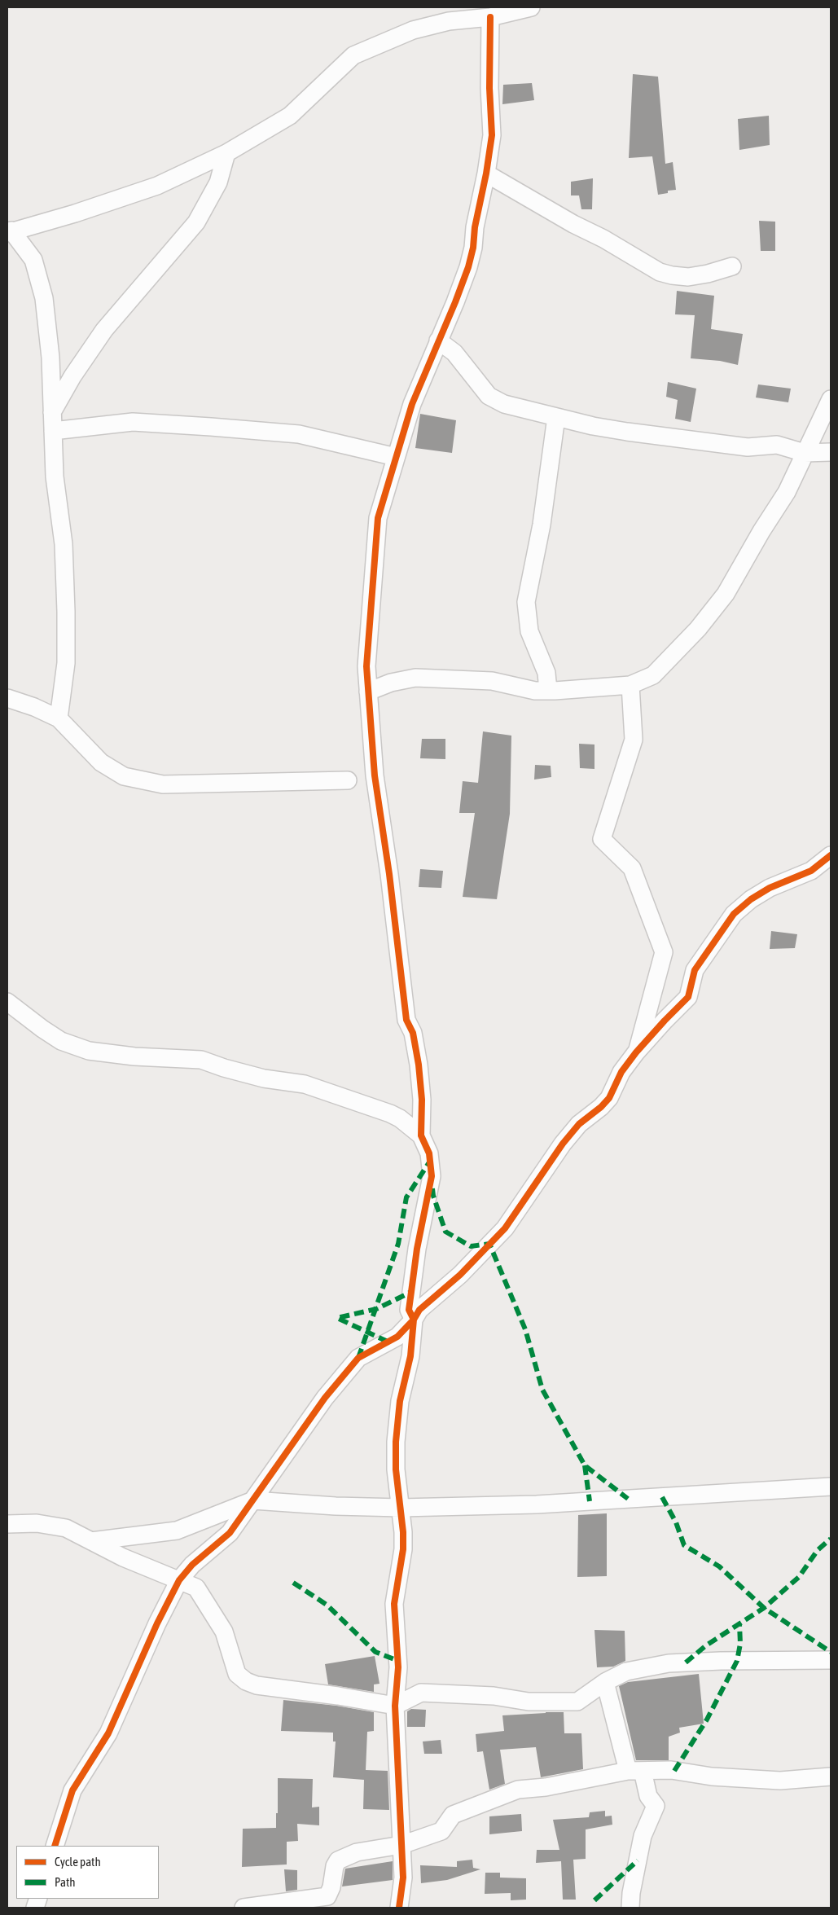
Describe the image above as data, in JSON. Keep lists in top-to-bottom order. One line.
{"legend":["Cycle path","Path"]}
